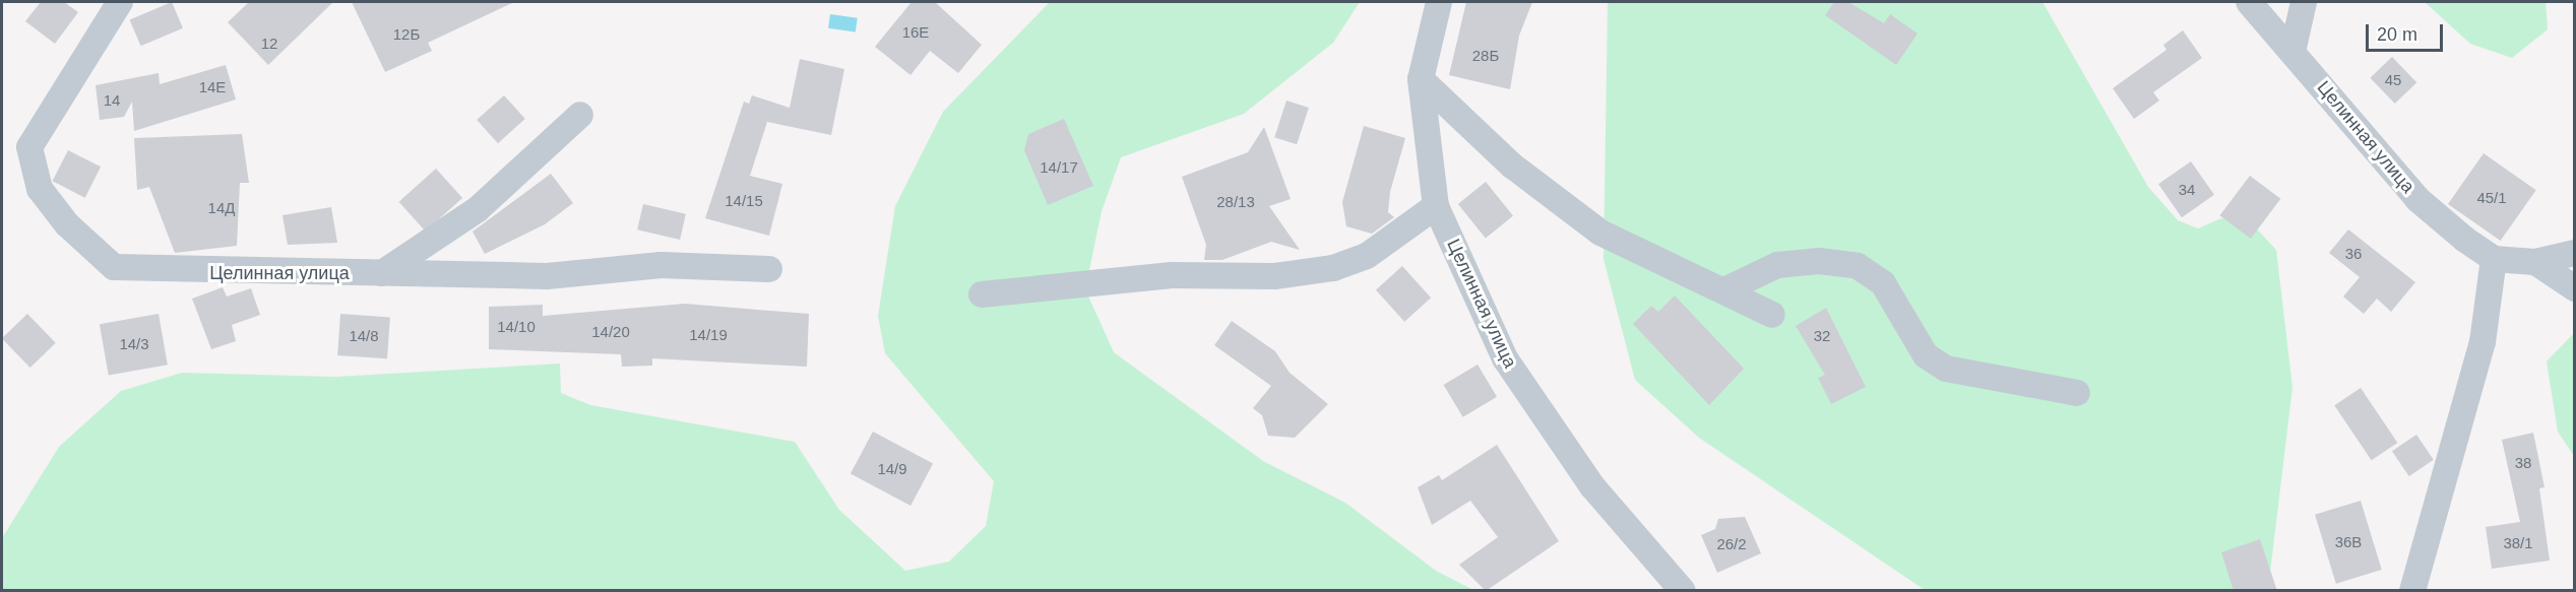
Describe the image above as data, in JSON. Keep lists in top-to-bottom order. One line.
{"streets":{"street":["Целинная улица"]},"house_numbers":["16Е","12Б","12","28Б","45","14Е","14","14/17","34","45/1","14/15","28/13","14Д","36","14/10","14/20","14/19","14/8","32","14/3","38","14/9","36В","38/1","26/2"],"scale_bar":"20 m"}
